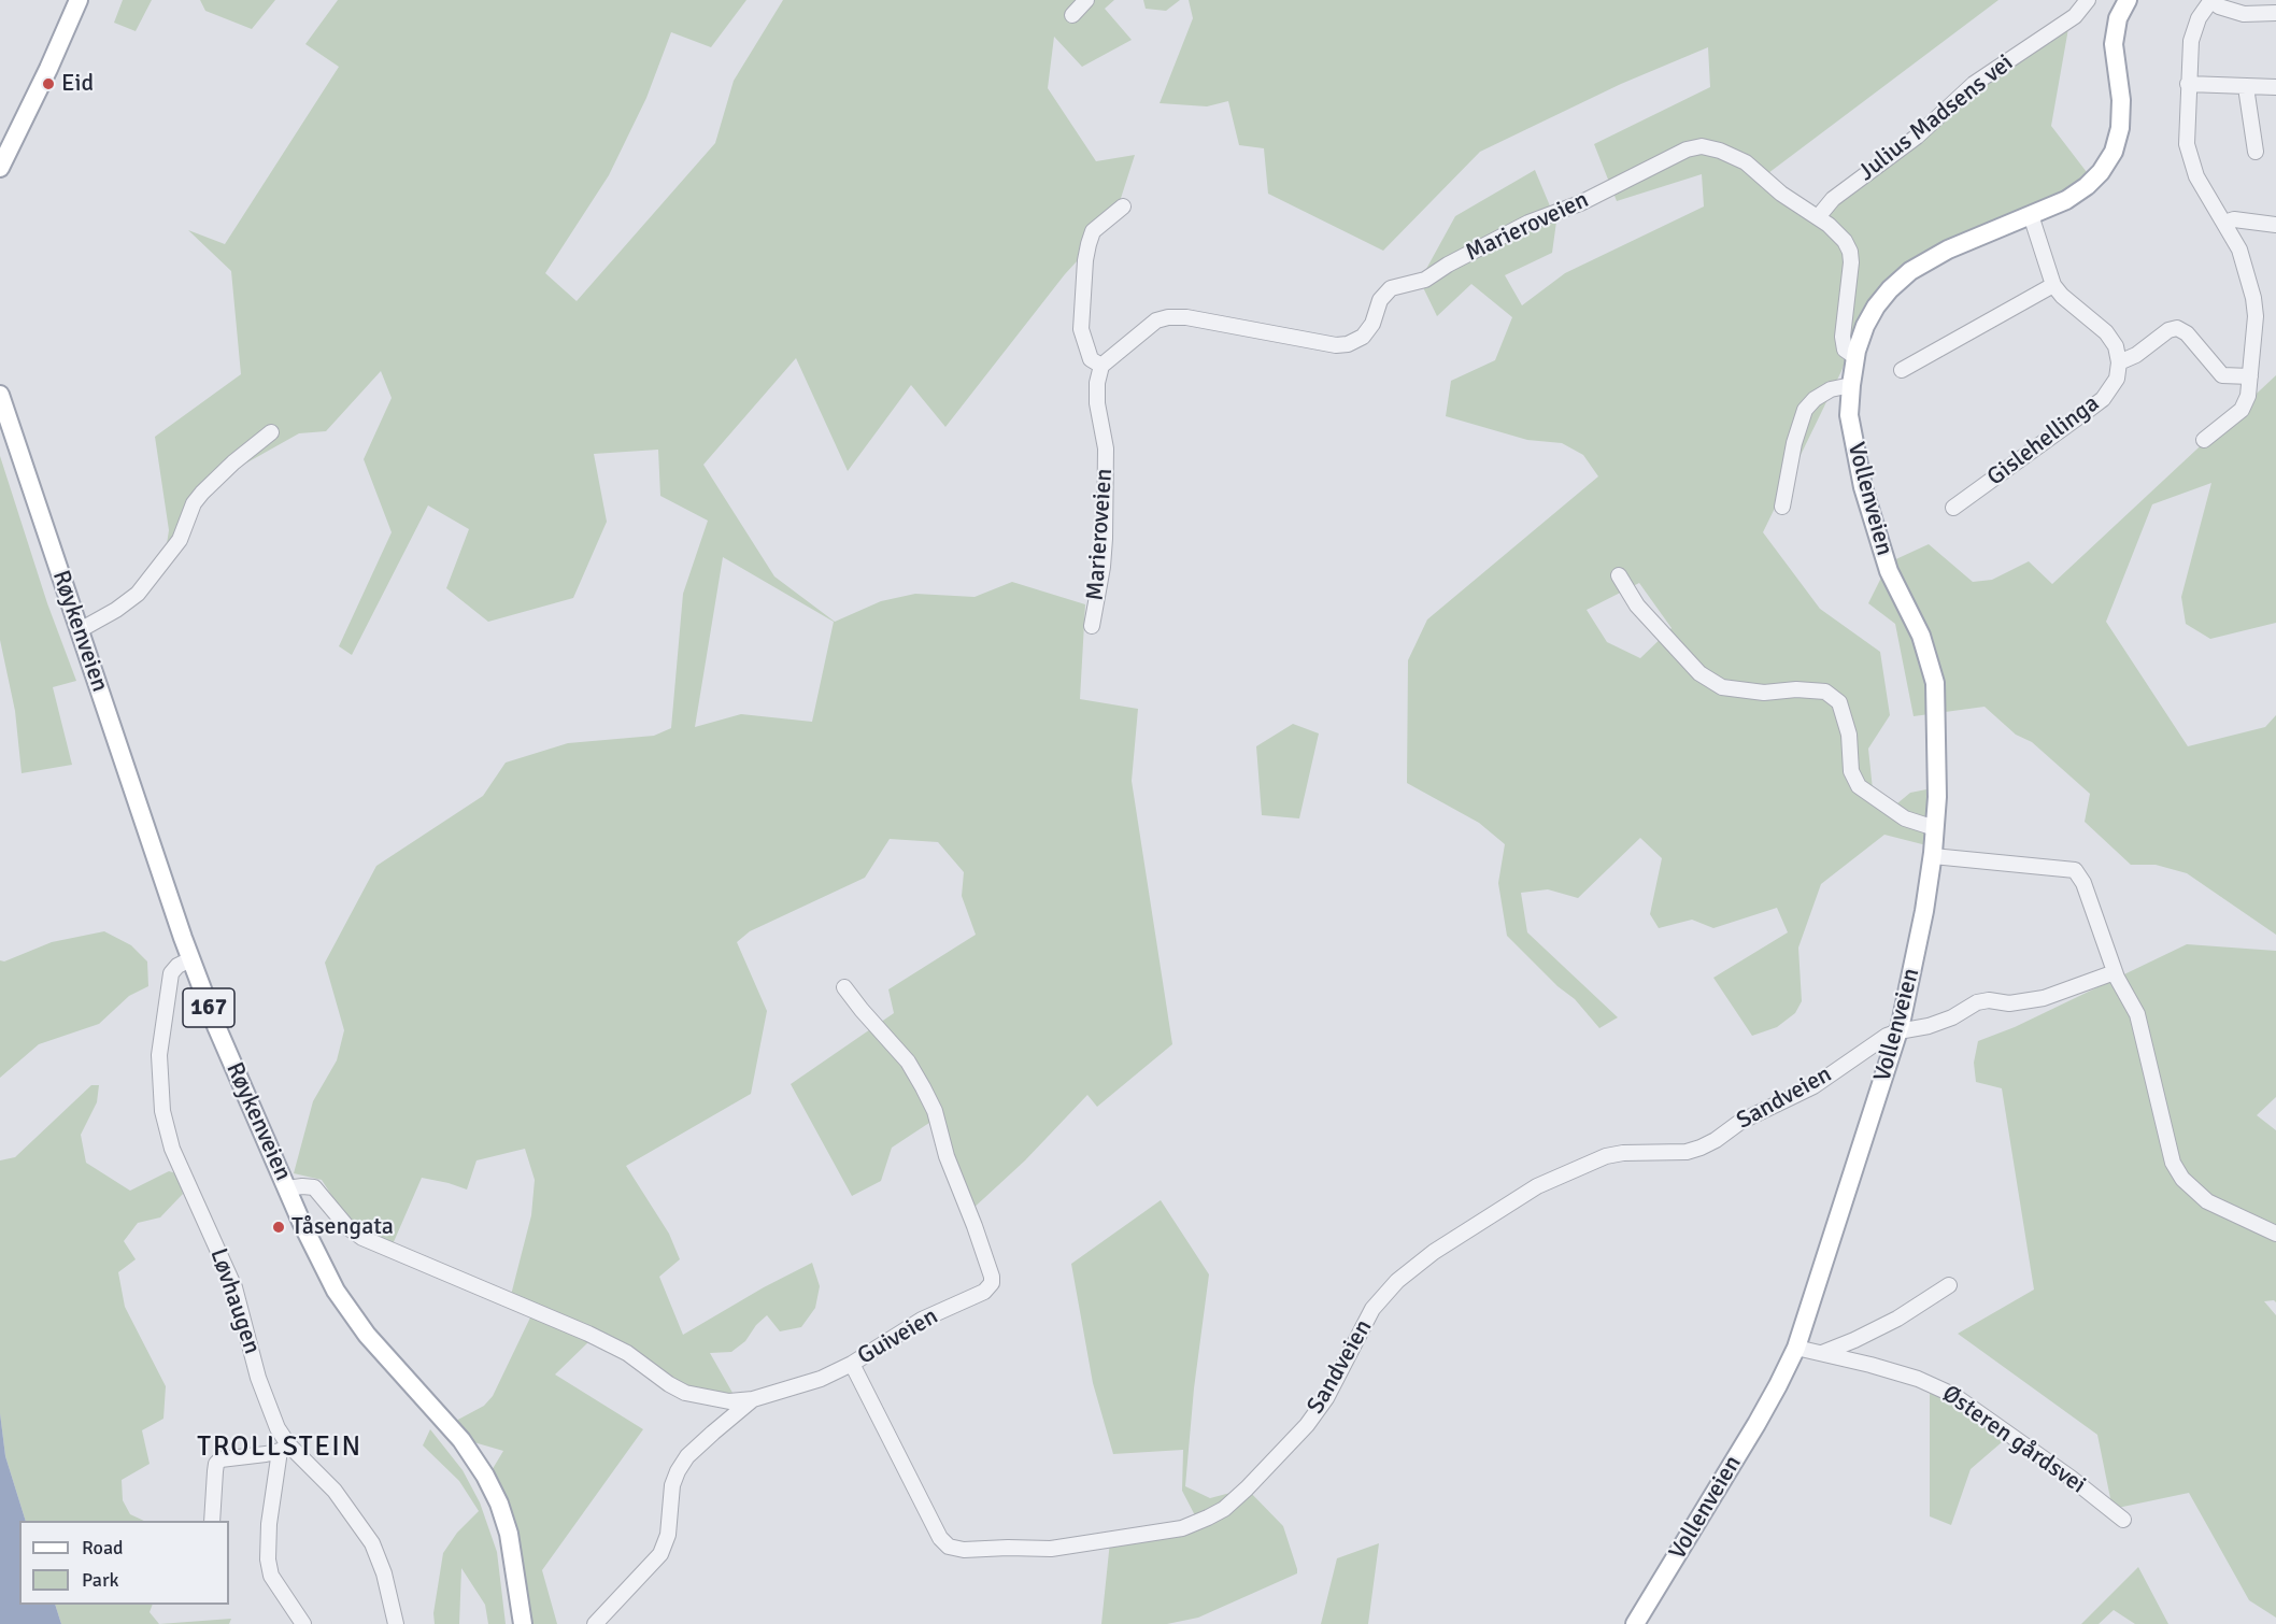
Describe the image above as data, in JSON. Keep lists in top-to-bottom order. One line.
{"streets":{"main road":["Vollenveien","Røykenveien","167"],"street":["Julius Madsens vei","Marieroveien","Gislehellinga","Sandveien","Løvhaugen","Guiveien","Østeren gårdsvei"]},"crossings":[["Julius Madsens vei","Marieroveien"],["Marieroveien","Vollenveien"],["Vollenveien","Sandveien"],["Vollenveien","Østeren gårdsvei"],["Røykenveien","Løvhaugen"],["Sandveien","Guiveien"]],"districts":["TROLLSTEIN"],"places":["Eid","Tåsengata"],"legend":["Road","Park"]}
